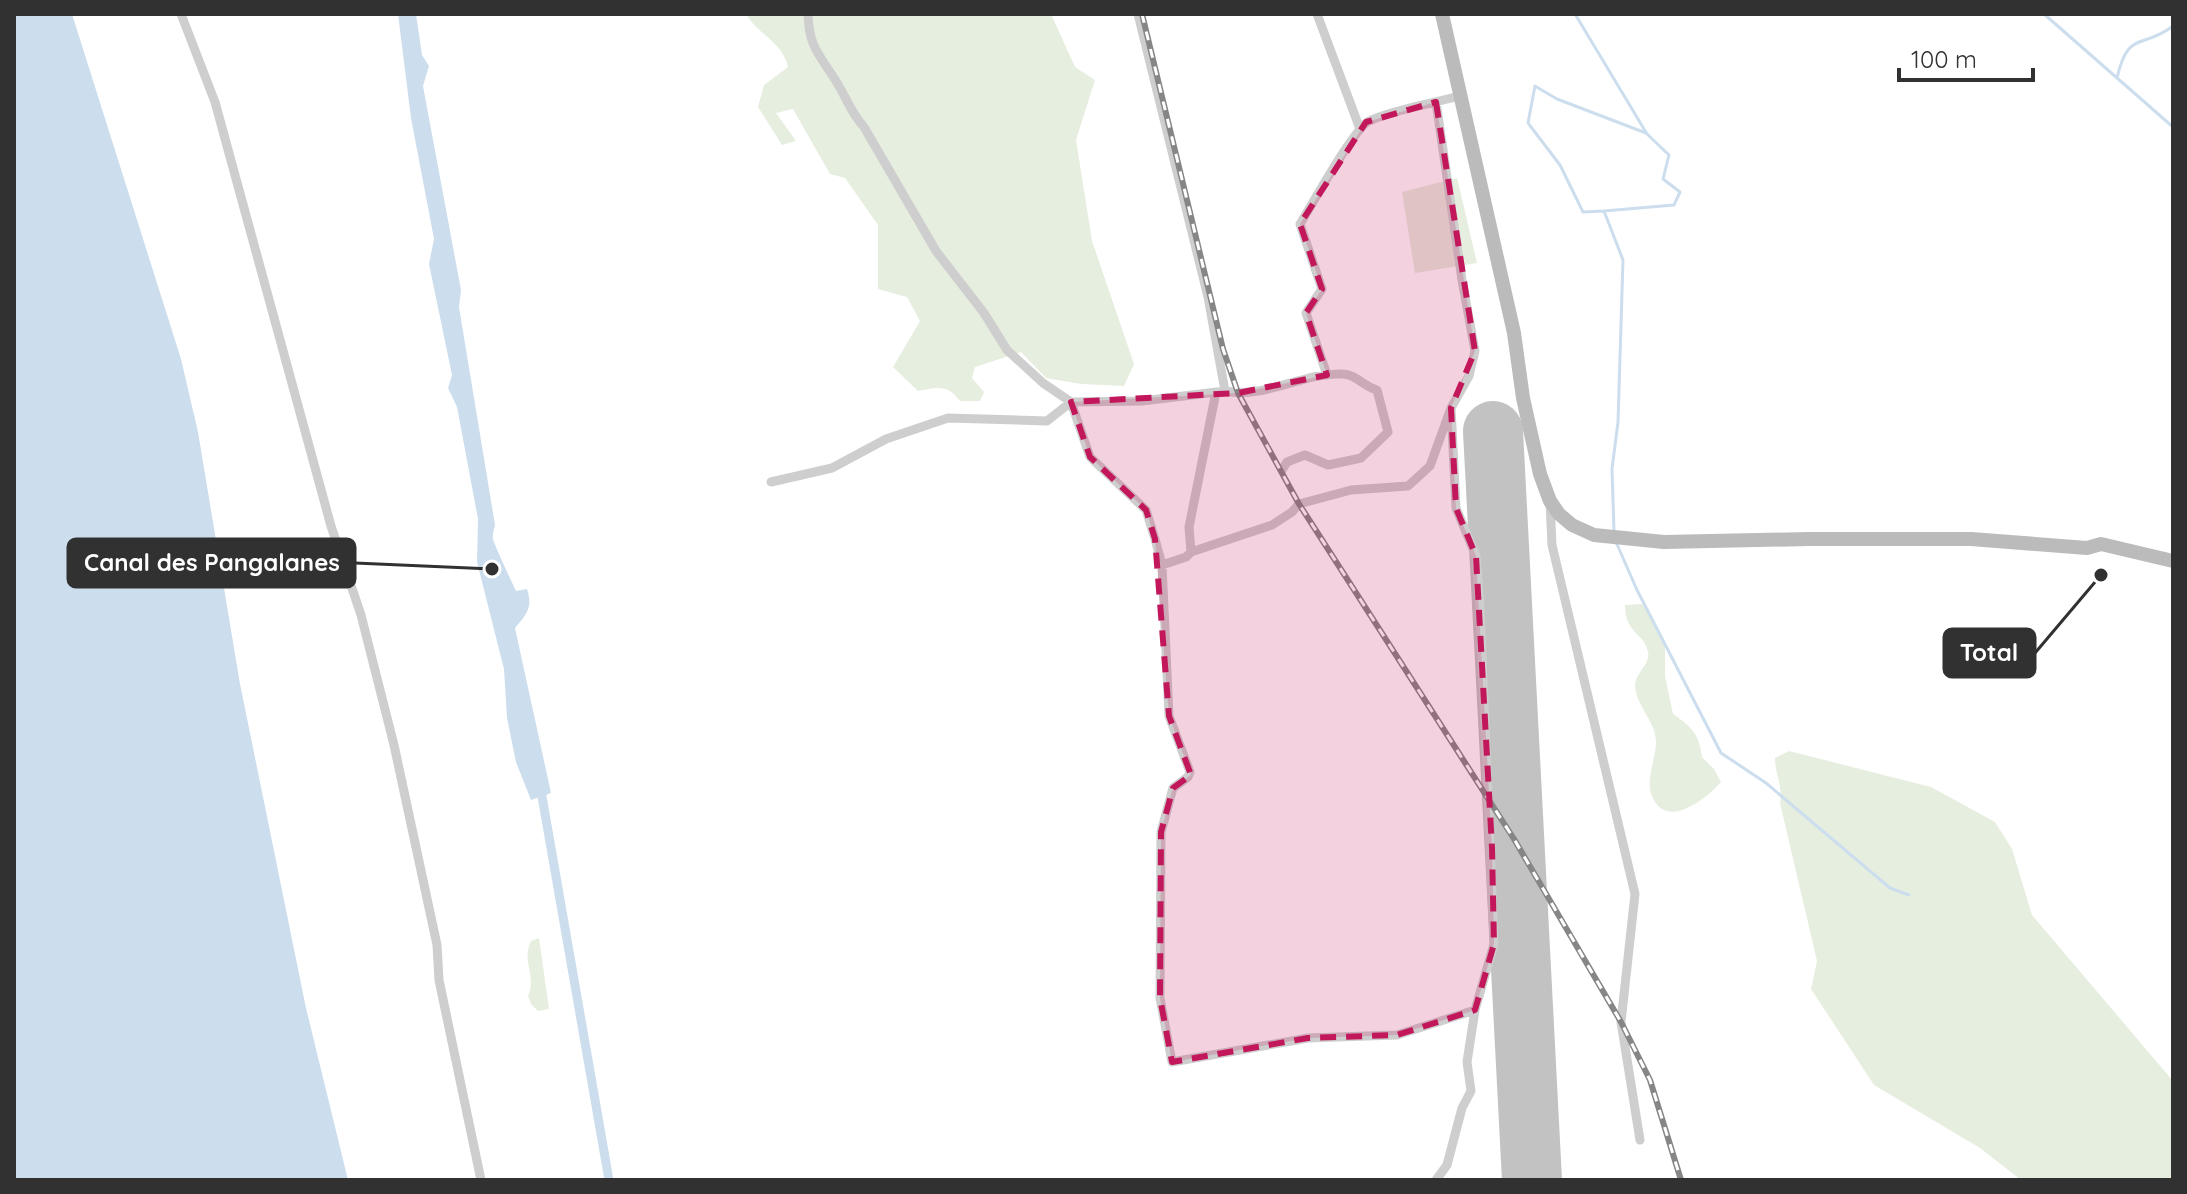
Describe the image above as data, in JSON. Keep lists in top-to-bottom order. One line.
{"places":["Canal des Pangalanes","Total"],"scale_bar":"100 m"}
